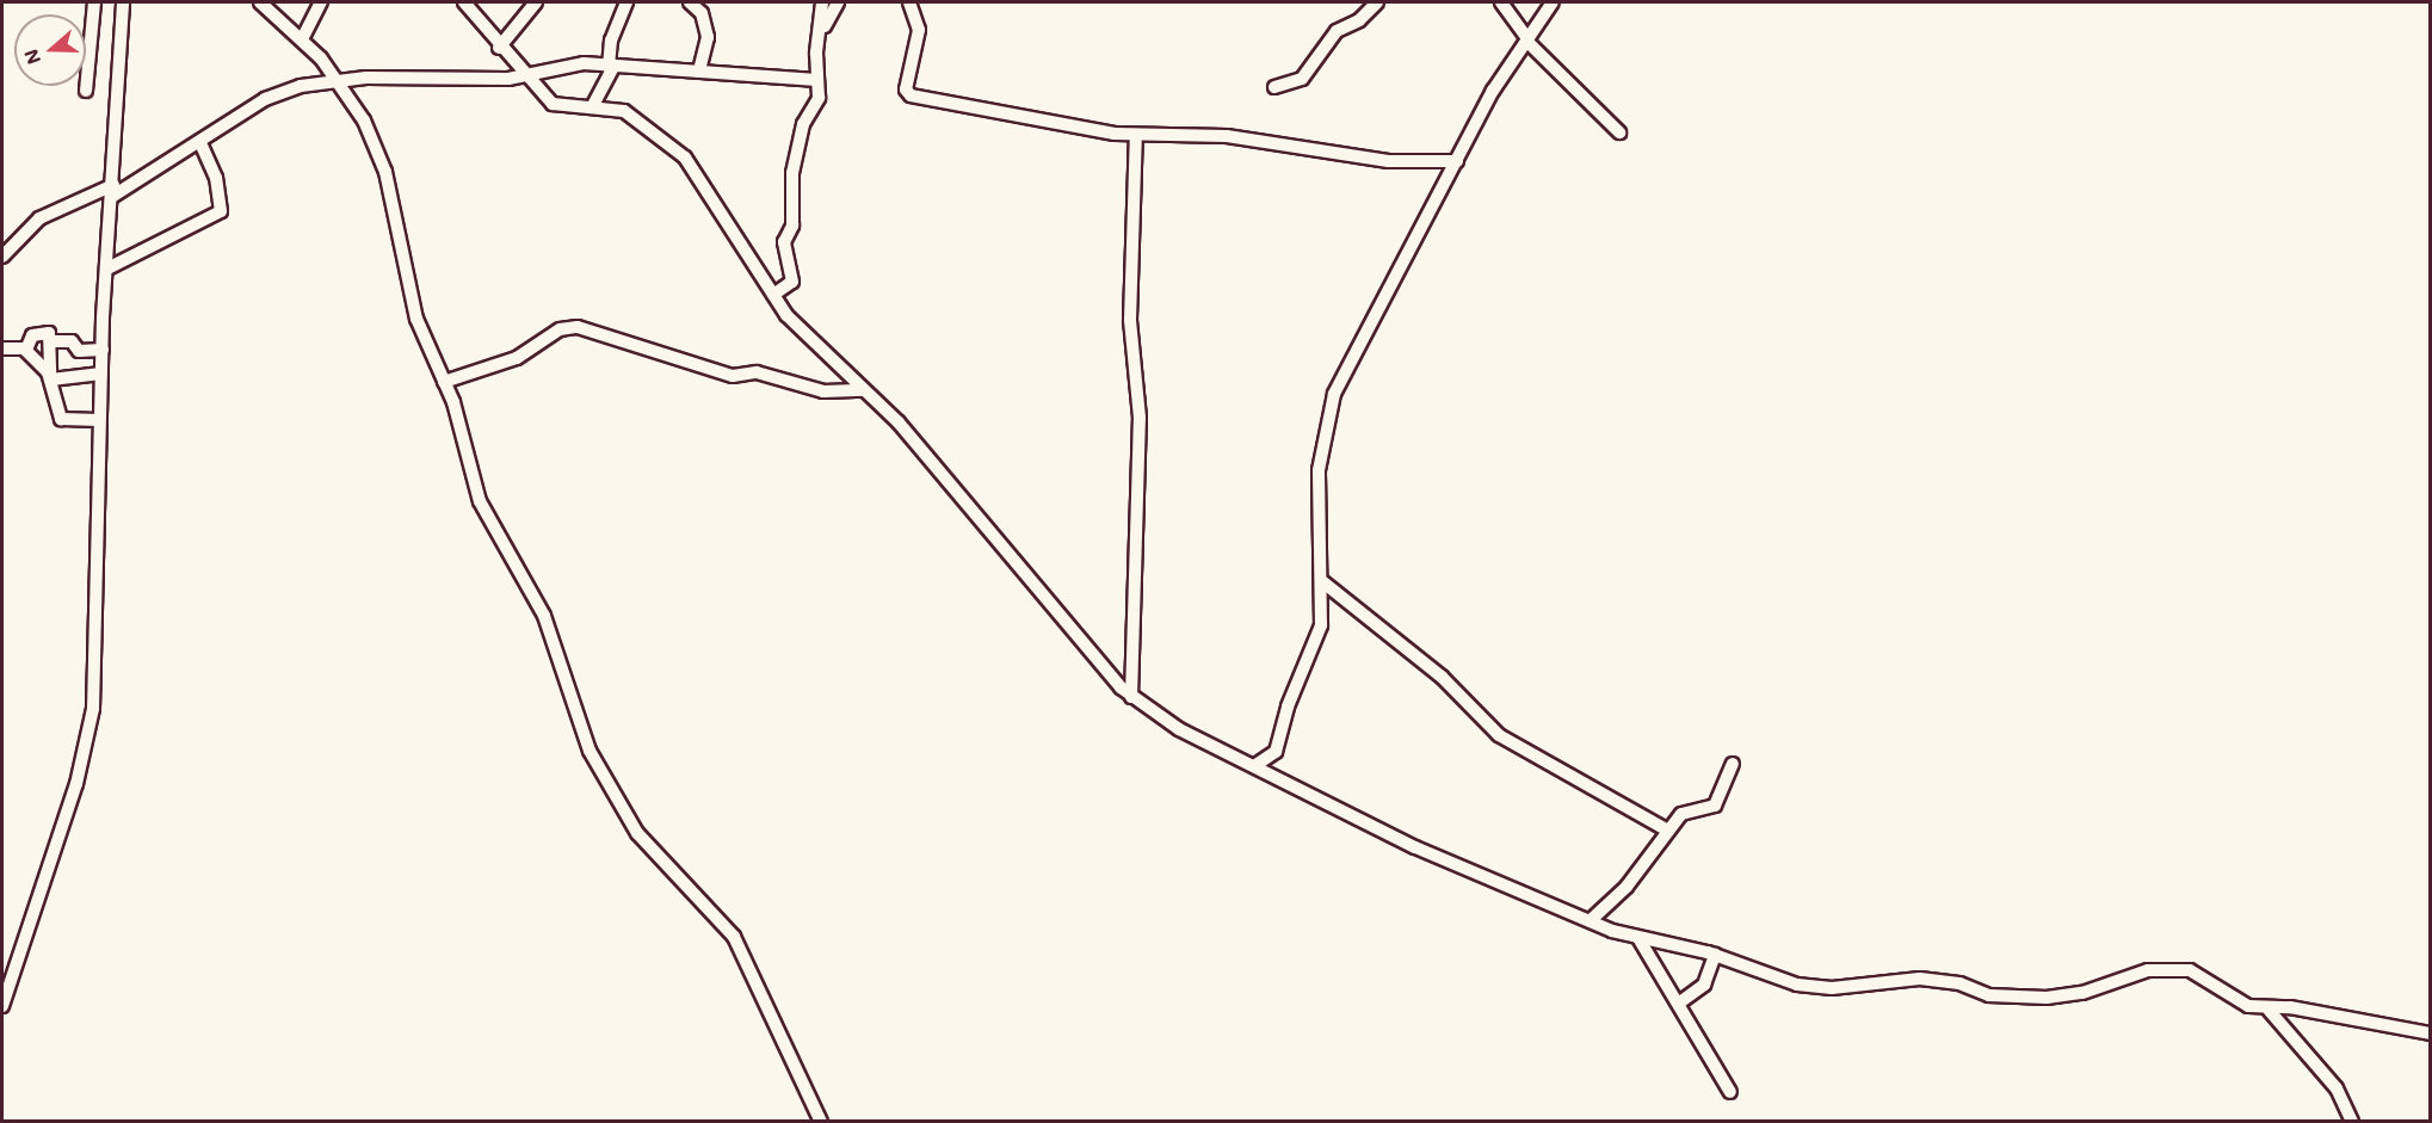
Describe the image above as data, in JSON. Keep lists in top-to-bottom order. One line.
{"north":"left"}
